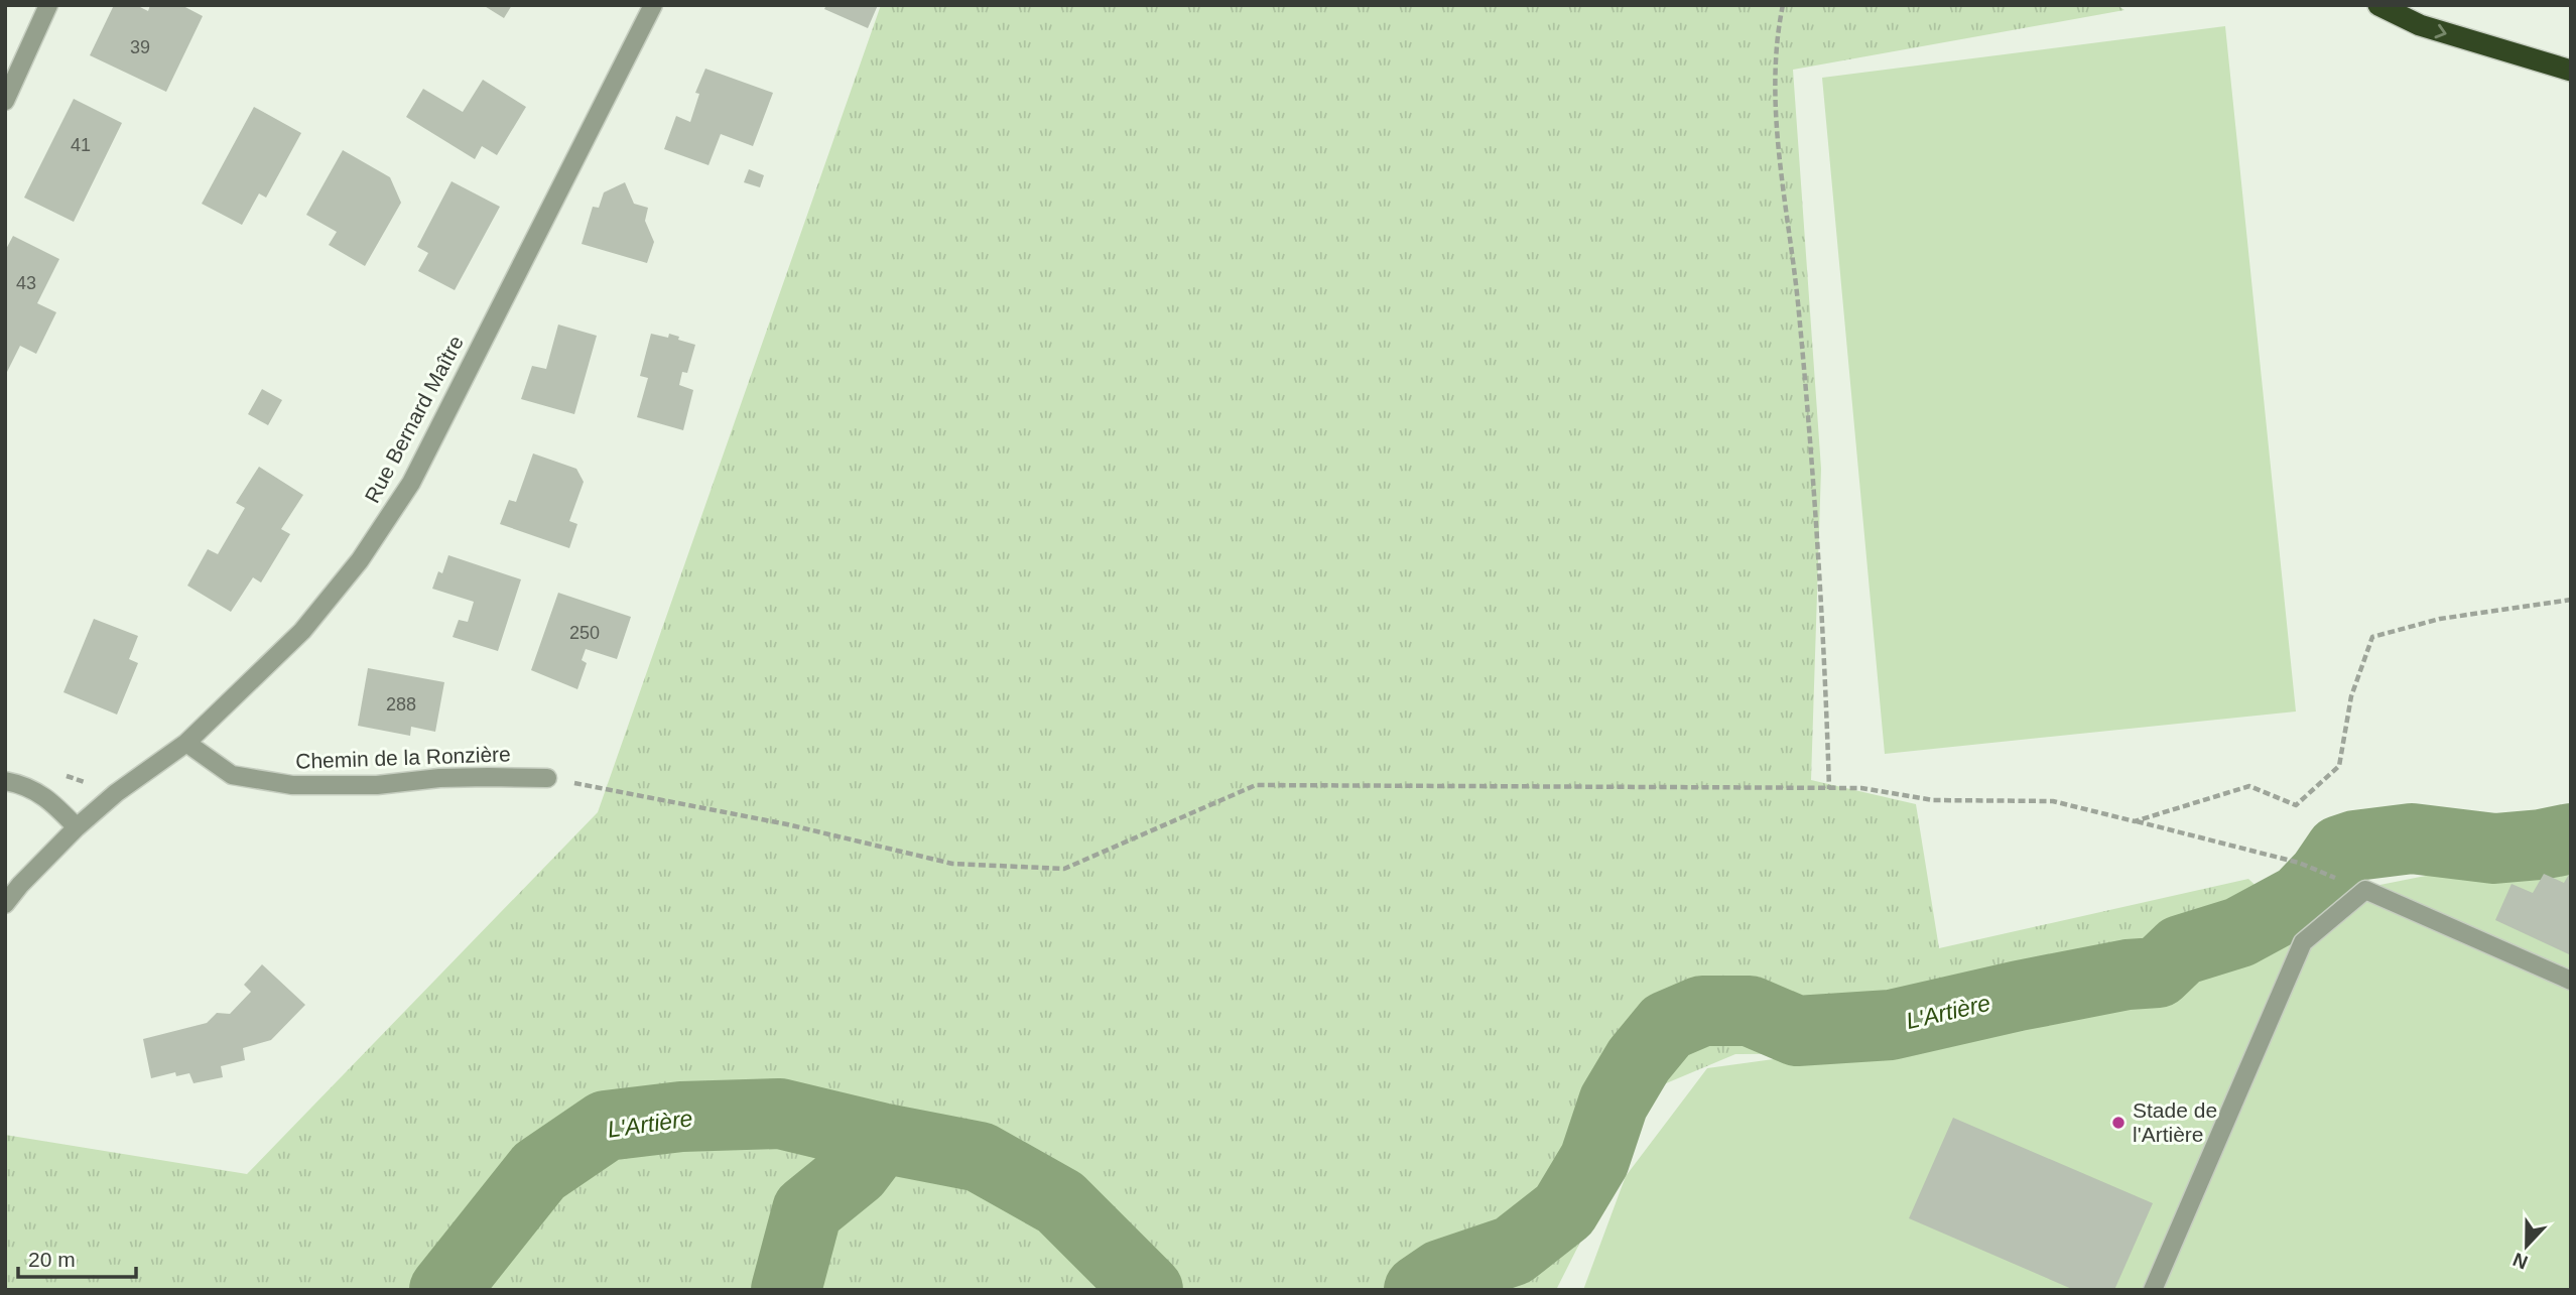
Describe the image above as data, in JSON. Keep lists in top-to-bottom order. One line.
{"streets":{"street":["Rue Bernard Maître","Chemin de la Ronzière"]},"crossings":[["Rue Bernard Maître","Chemin de la Ronzière"]],"water":["L'Artière"],"places":["Stade de l'Artière"],"house_numbers":["39","41","43","250","288"],"scale_bar":"20 m","north":"bottom"}
